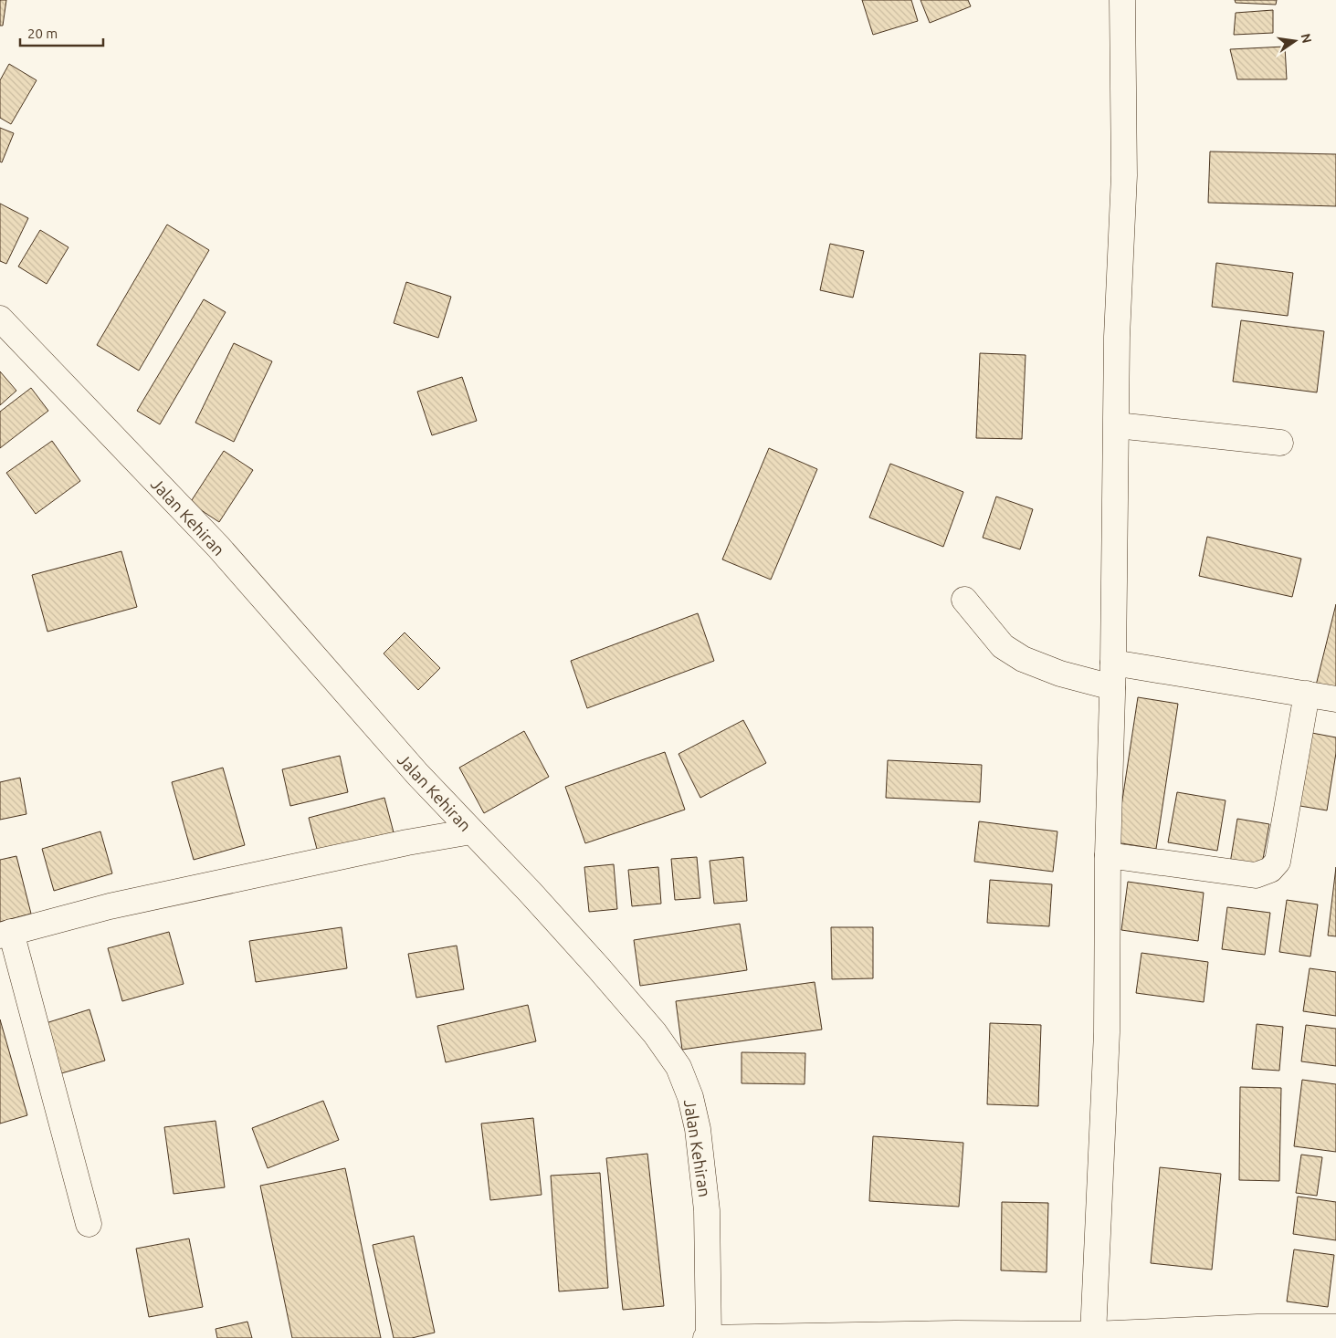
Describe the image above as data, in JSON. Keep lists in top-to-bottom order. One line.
{"streets":{"street":["Jalan Kehiran"]},"scale_bar":"20 m","north":"right"}
